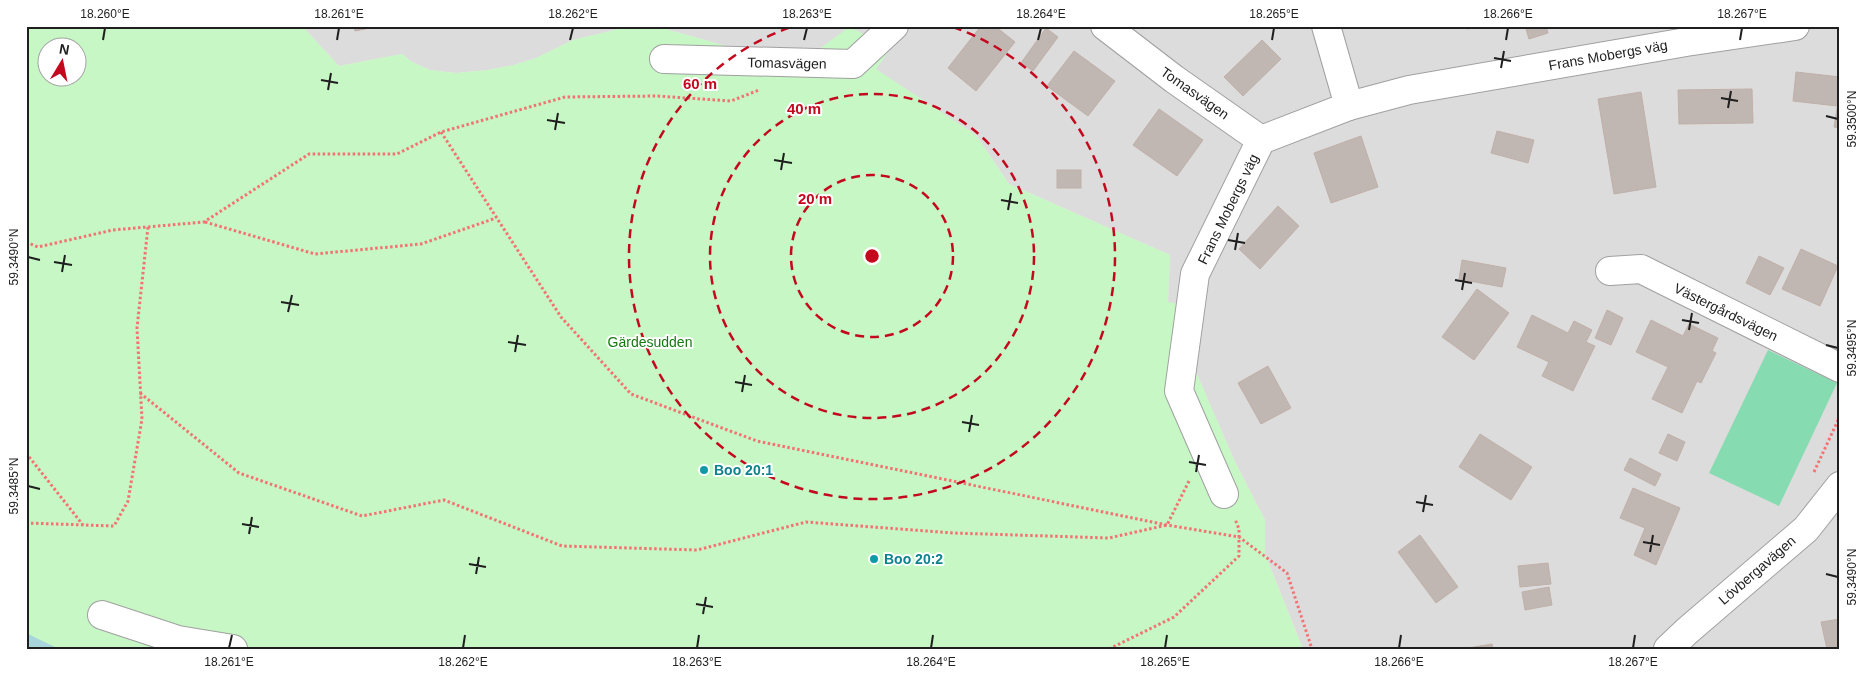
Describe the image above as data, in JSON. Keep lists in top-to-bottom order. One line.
{"streets":{"street":["Frans Mobergs väg","Tomasvägen","Västergårdsvägen","Lövbergavägen"]},"crossings":[["Frans Mobergs väg","Tomasvägen"]],"parks":["Gärdesudden"],"places":["Boo 20:1","Boo 20:2"],"north":"top","coordinates":["18.260°E","18.261°E","18.262°E","18.263°E","18.264°E","18.265°E","18.266°E","18.267°E","59.3500°N","59.3490°N","59.3495°N","59.3485°N"],"rings":["60 m","40 m","20 m"]}
